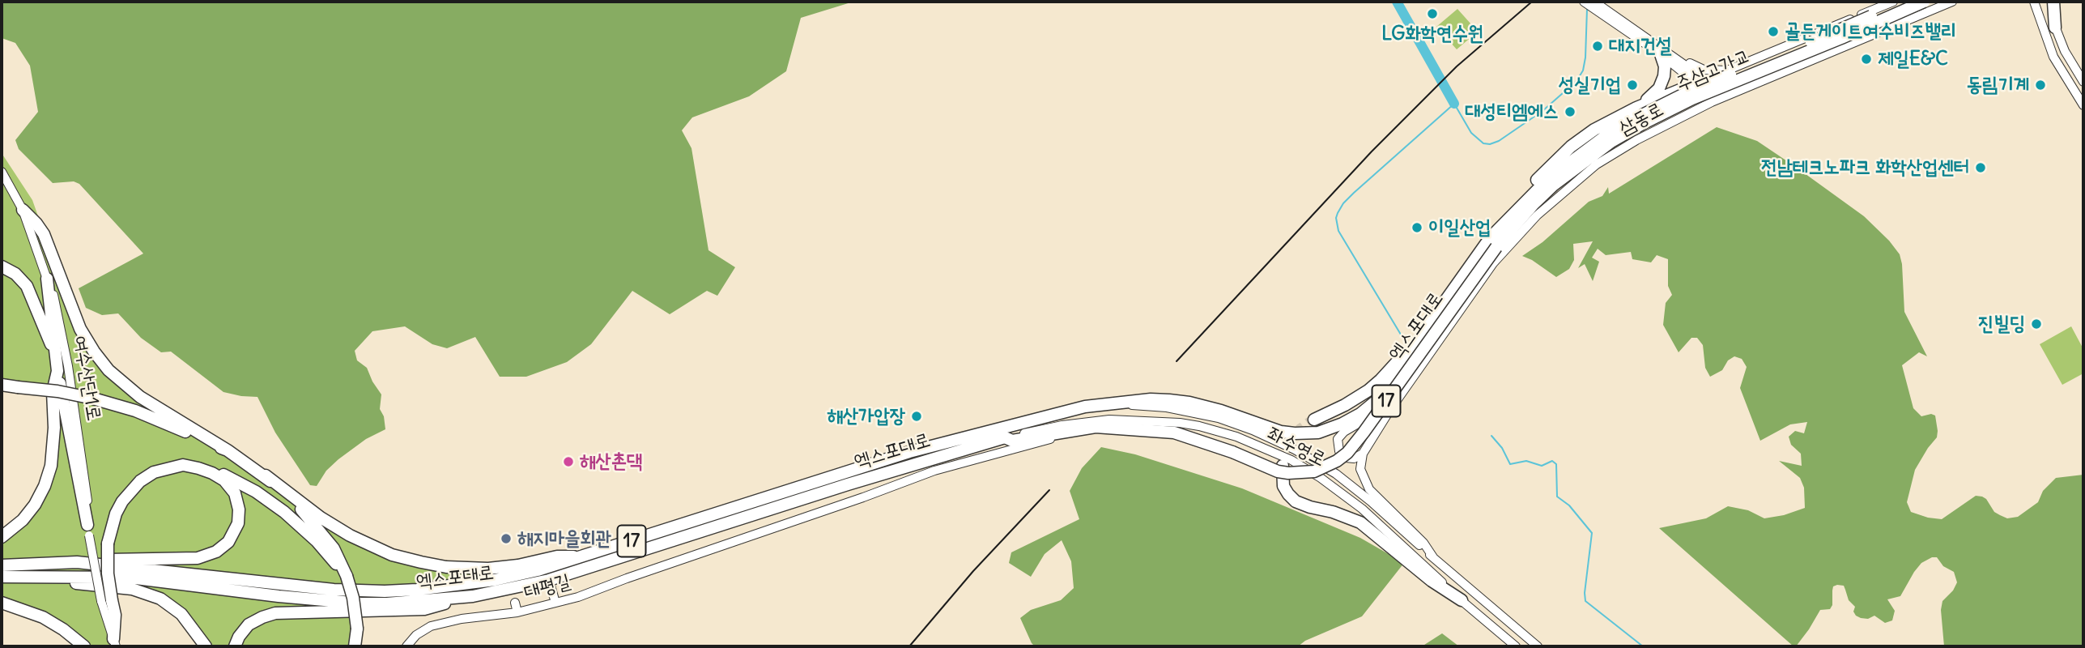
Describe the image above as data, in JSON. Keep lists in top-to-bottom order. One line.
{"streets":{"highway":["주삼고가교","엑스포대로","17"],"street":["삼동로","여수산단1로","좌수영로","대평길"]},"crossings":[["주삼고가교","엑스포대로"],["엑스포대로","좌수영로"],["엑스포대로","대평길"]],"places":["LG화학연수원","골든게이트여수비즈밸리","대지건설","제일E&C","성실기업","동림기계","대성티엠에스","전남테크노파크 화학산업센터","이일산업","진빌딩","해산가압장","해산촌댁","해지마을회관"]}
